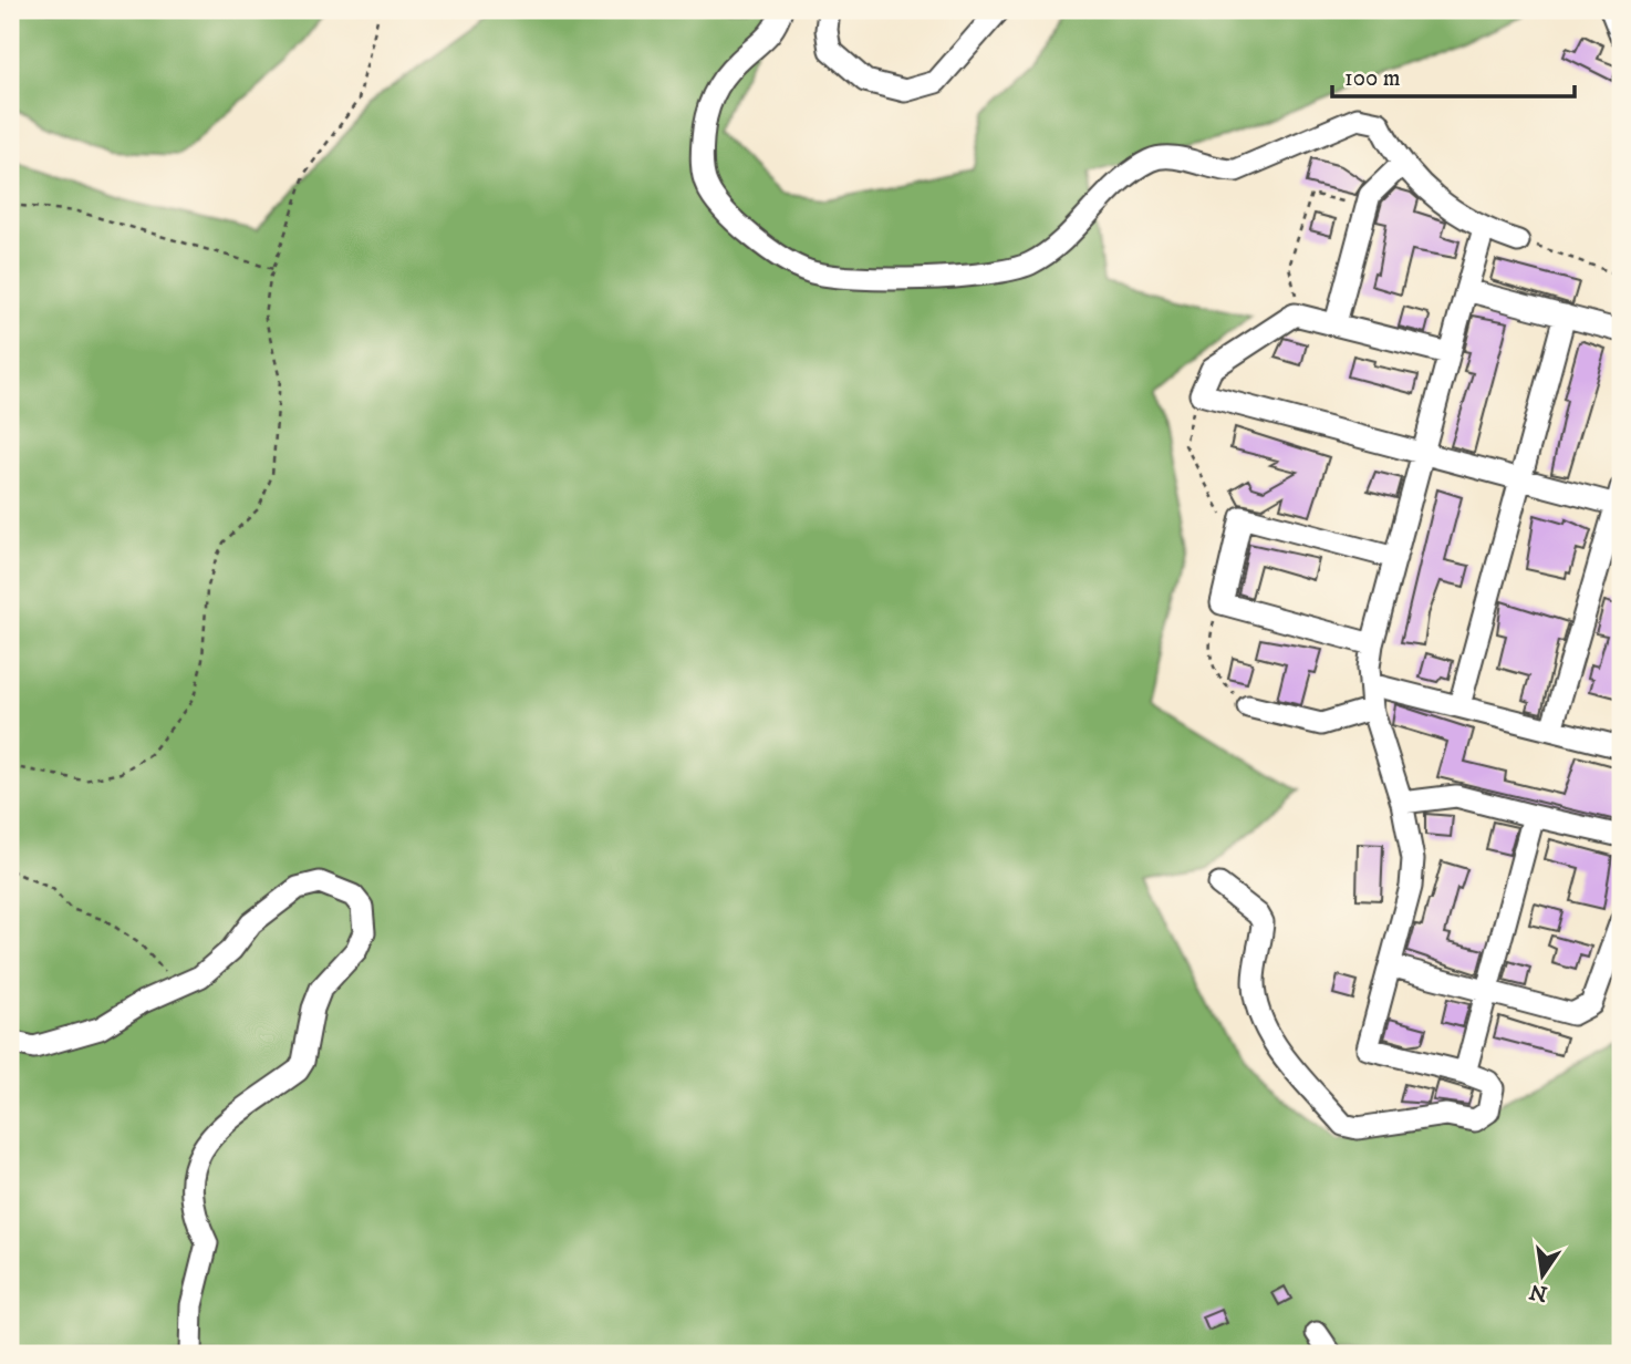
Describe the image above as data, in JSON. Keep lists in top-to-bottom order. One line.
{"scale_bar":"100 m","north":"bottom"}
